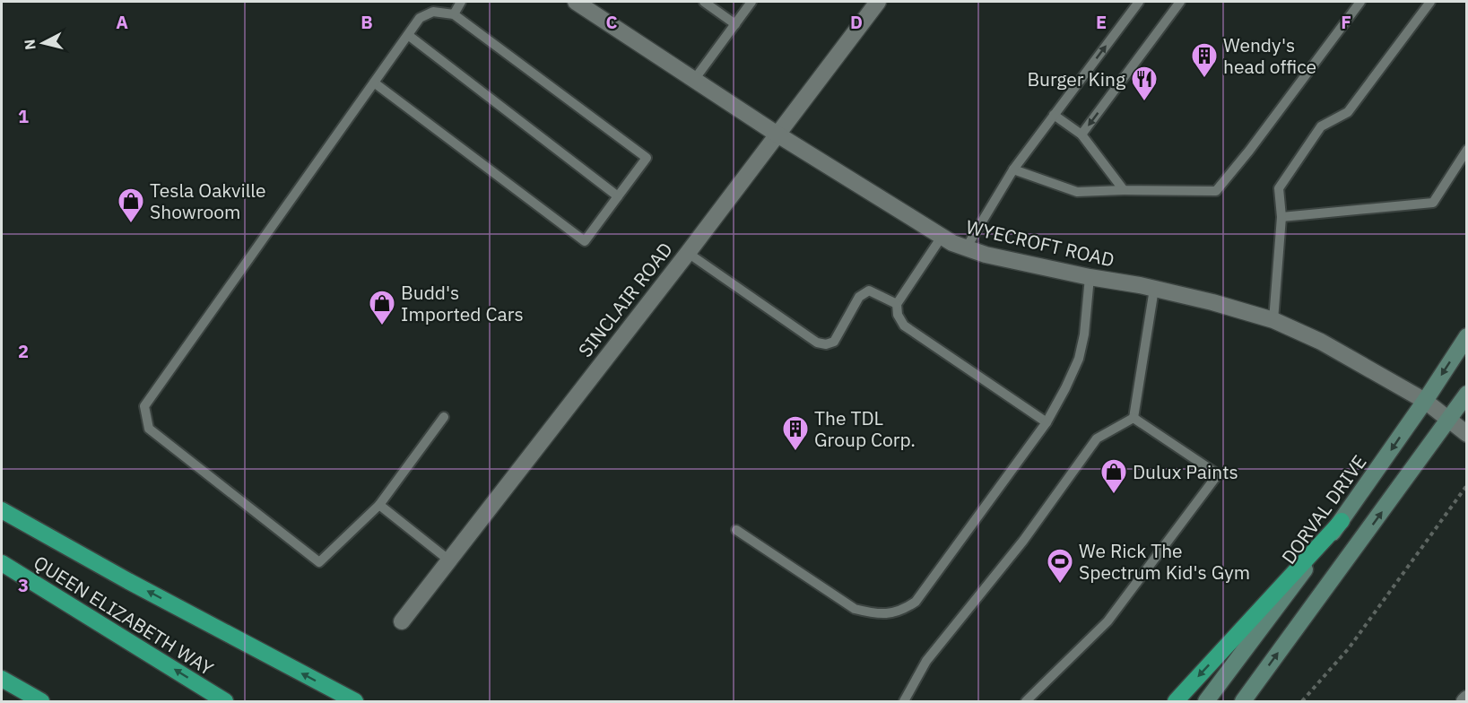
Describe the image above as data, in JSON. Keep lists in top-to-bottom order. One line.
{"streets":{"highway":["QUEEN ELIZABETH WAY"],"main road":["DORVAL DRIVE"],"street":["WYECROFT ROAD","SINCLAIR ROAD"]},"crossings":[["WYECROFT ROAD","SINCLAIR ROAD"],["WYECROFT ROAD","DORVAL DRIVE"]],"places":{"building":["Wendy's head office","The TDL Group Corp."],"restaurant":["Burger King"],"shop":["Tesla Oakville Showroom","Budd's Imported Cars","Dulux Paints"],"sports":["We Rick The Spectrum Kid's Gym"]},"north":"left","grid":{"columns":["A","B","C","D","E","F"],"rows":["1","2","3"]}}
